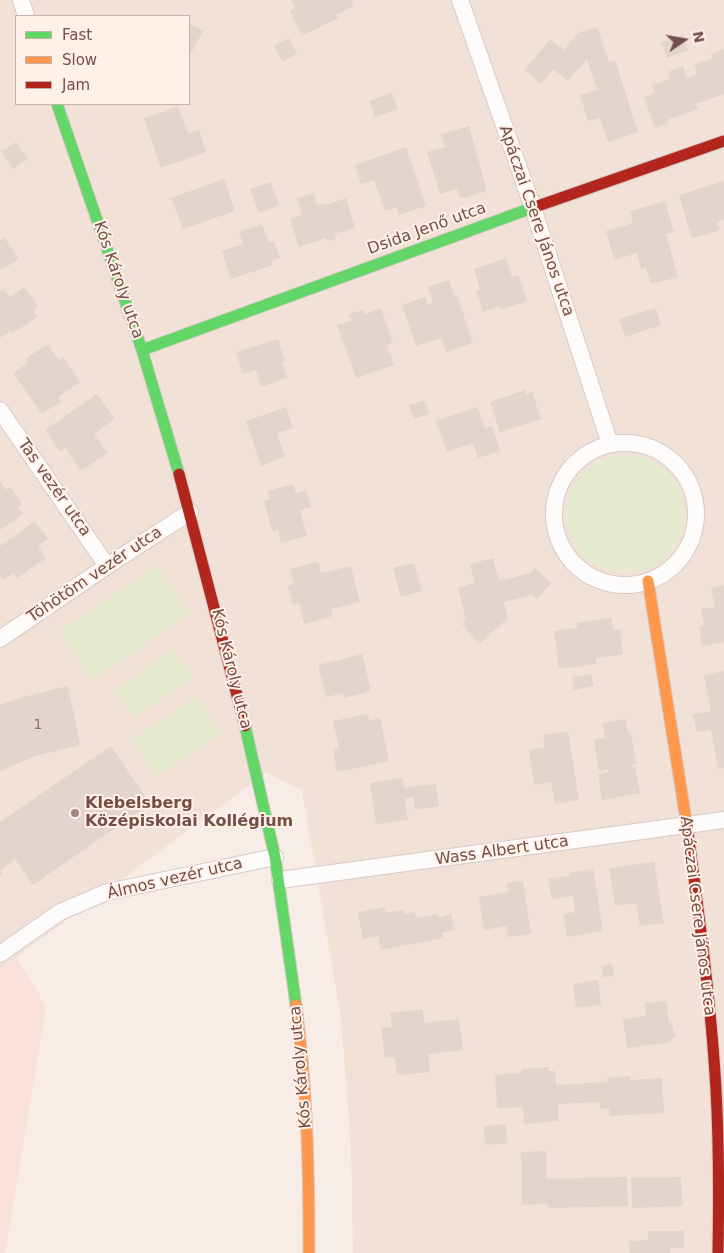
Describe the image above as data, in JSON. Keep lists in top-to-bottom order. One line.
{"streets":{"street":["Apáczai Csere János utca","Dsida Jenő utca","Kós Károly utca","Tas vezér utca","Töhötöm vezér utca","Wass Albert utca","Álmos vezér utca"]},"crossings":[["Apáczai Csere János utca","Dsida Jenő utca"],["Apáczai Csere János utca","Wass Albert utca"],["Dsida Jenő utca","Kós Károly utca"],["Kós Károly utca","Töhötöm vezér utca"],["Kós Károly utca","Wass Albert utca"],["Kós Károly utca","Álmos vezér utca"],["Tas vezér utca","Töhötöm vezér utca"]],"places":["Klebelsberg Középiskolai Kollégium"],"house_numbers":["1"],"legend":["Fast","Slow","Jam"],"north":"right"}
